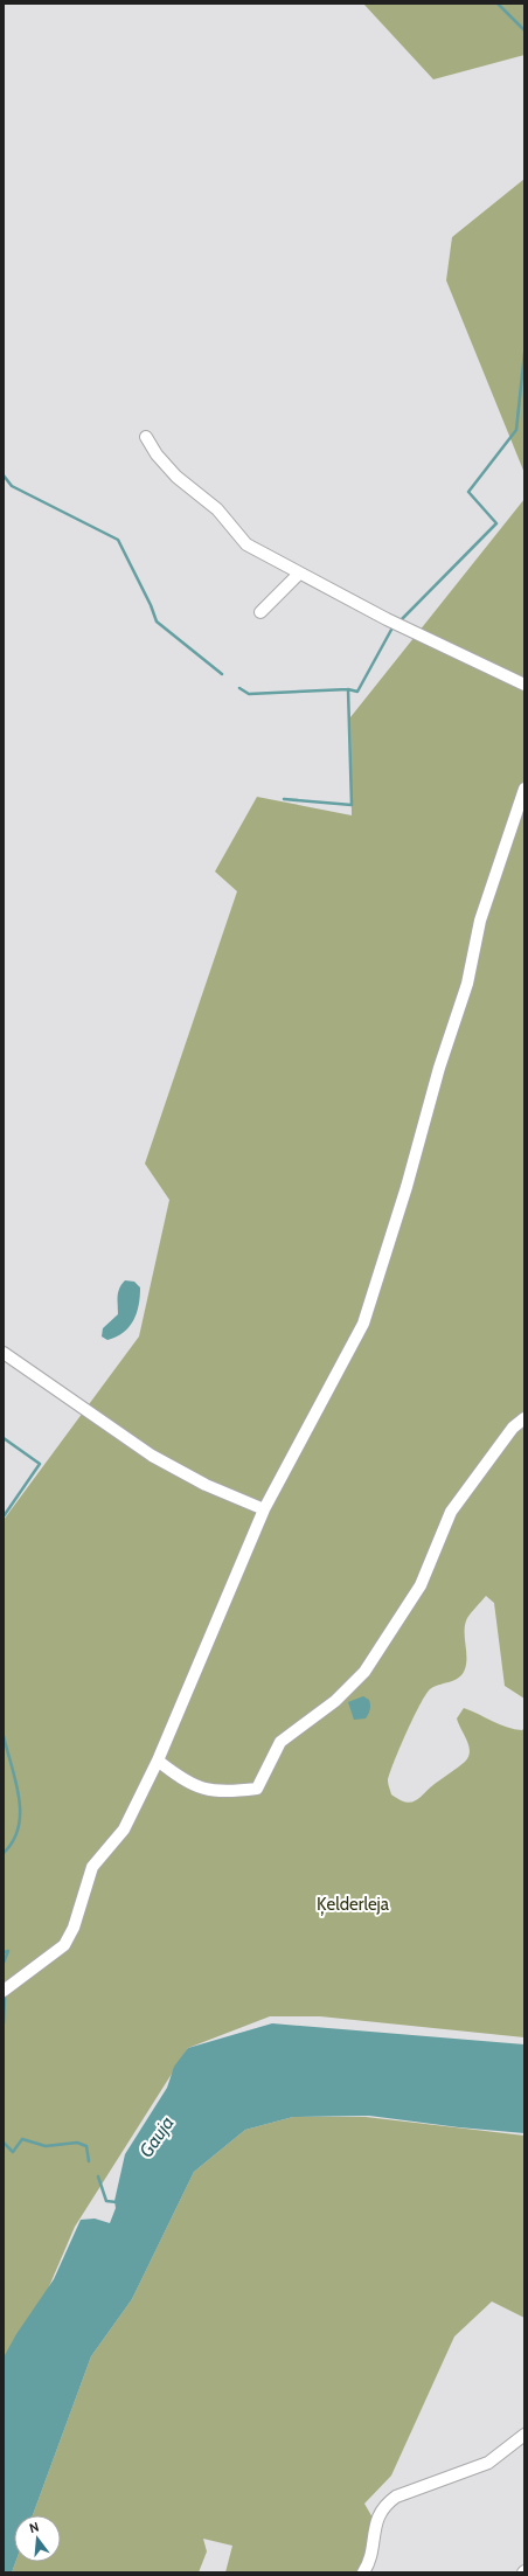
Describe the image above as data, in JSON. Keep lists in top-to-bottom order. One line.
{"water":["Gauja"],"parks":["Ķelderleja"],"north":"top"}
